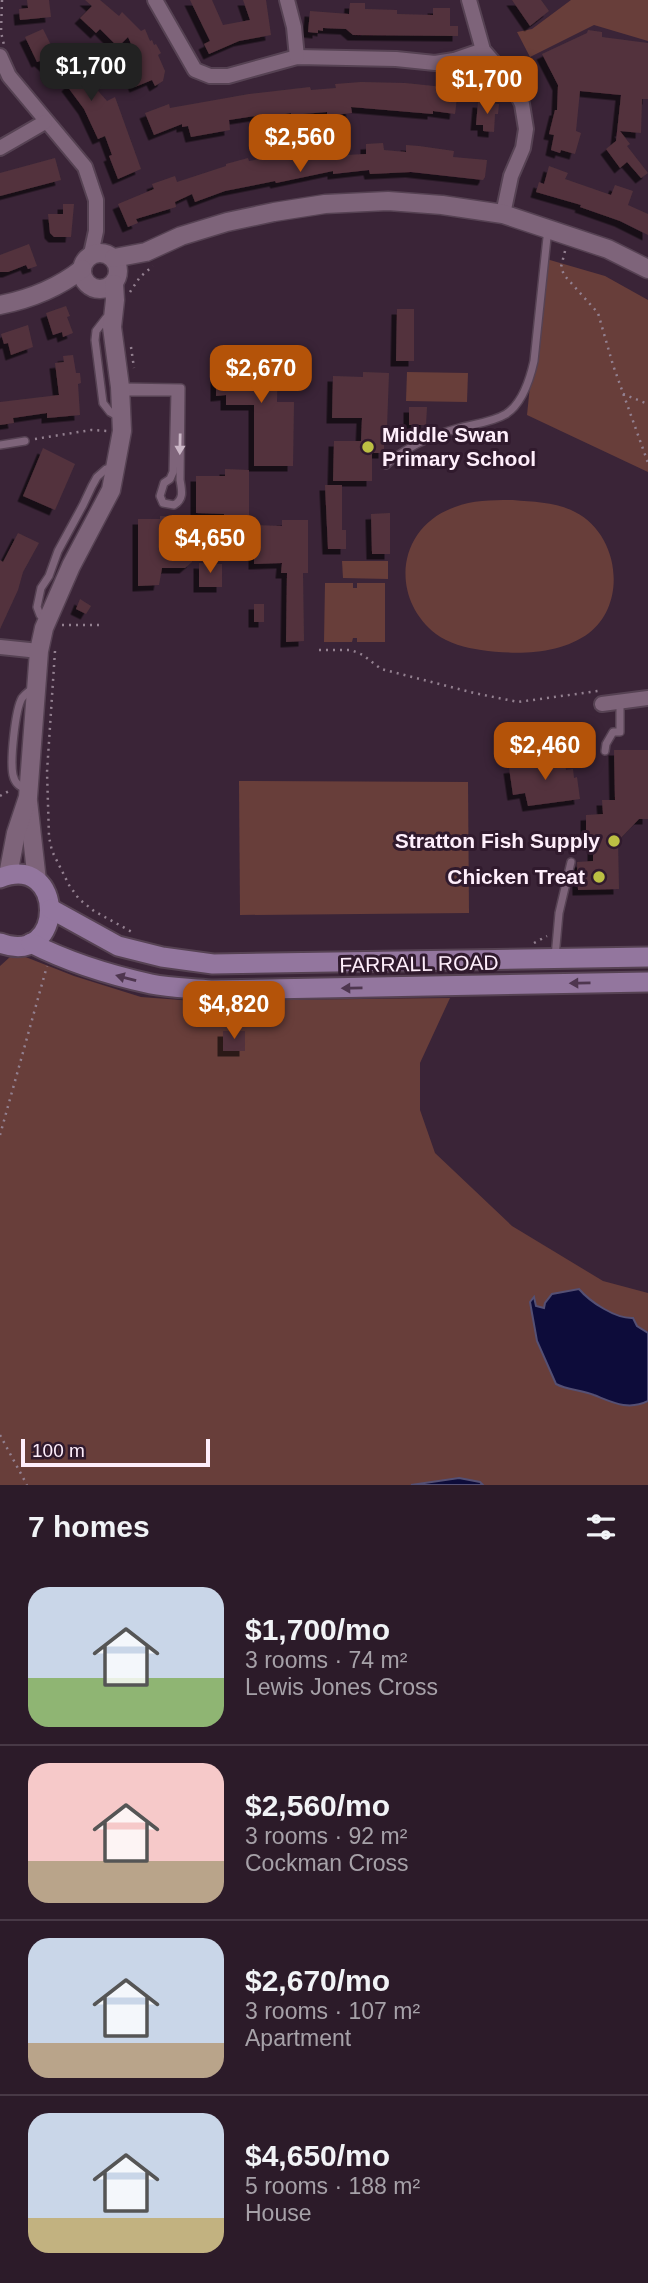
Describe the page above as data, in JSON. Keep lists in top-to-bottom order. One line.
{"streets":{"main road":["FARRALL ROAD"]},"places":["Middle Swan Primary School","Stratton Fish Supply","Chicken Treat"],"scale_bar":"100 m","page":{"price":["$1,700","$1,700","$2,560","$2,670","$4,650","$2,460","$4,820"],"scale":"100 m","heading":"7 homes","list":[{"name":"$1,700/mo","note":"3 rooms · 74 m² · Lewis Jones Cross"},{"name":"$2,560/mo","note":"3 rooms · 92 m² · Cockman Cross"},{"name":"$2,670/mo","note":"3 rooms · 107 m² · Apartment"},{"name":"$4,650/mo","note":"5 rooms · 188 m² · House"}]}}
